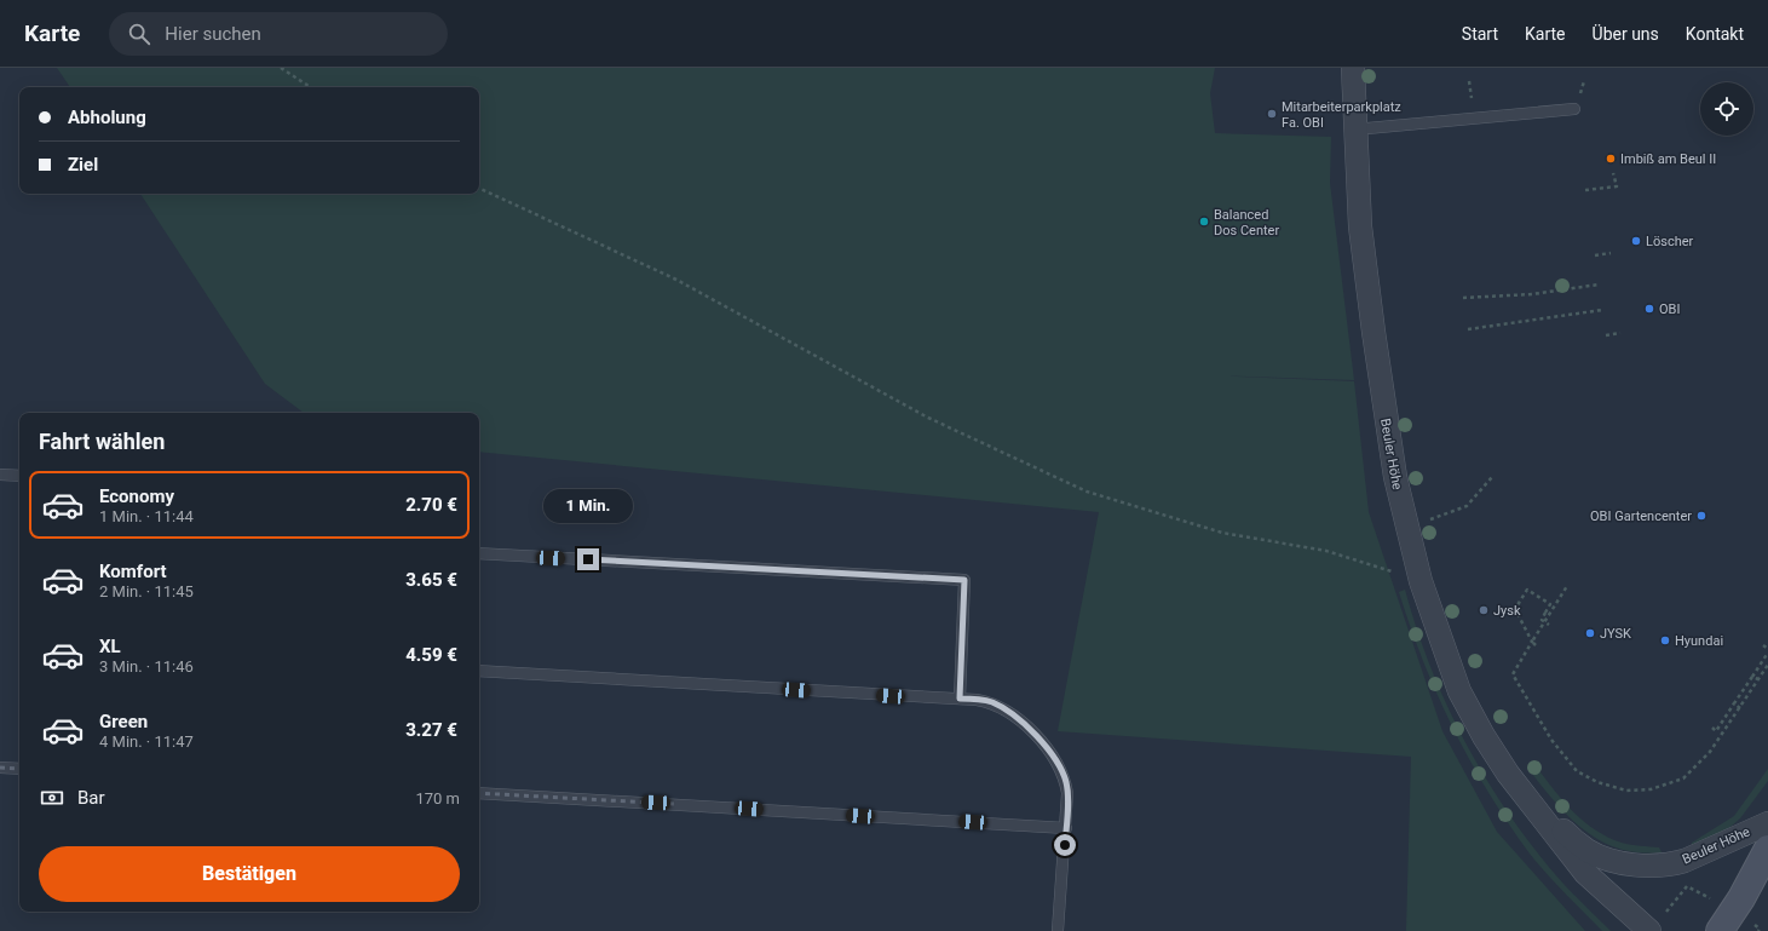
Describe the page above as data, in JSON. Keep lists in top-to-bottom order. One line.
{"streets":{"street":["Beuler Höhe"]},"places":["Mitarbeiterparkplatz Fa. OBI","Imbiß am Beul II","Balanced Dos Center","Löscher","OBI","OBI Gartencenter","Jysk","JYSK","Hyundai"],"page":{"header":"Karte","search":"Hier suchen","nav":["Start","Karte","Über uns","Kontakt"],"banner":["Abholung","Ziel"],"heading":"Fahrt wählen","list":[{"name":"Economy","note":"1 Min. · 11:44","value":"2.70 €"},{"name":"Komfort","note":"2 Min. · 11:45","value":"3.65 €"},{"name":"XL","note":"3 Min. · 11:46","value":"4.59 €"},{"name":"Green","note":"4 Min. · 11:47","value":"3.27 €"}],"bubble":"1 Min.","pay":["Bar","170 m"],"buttons":"Bestätigen"}}
